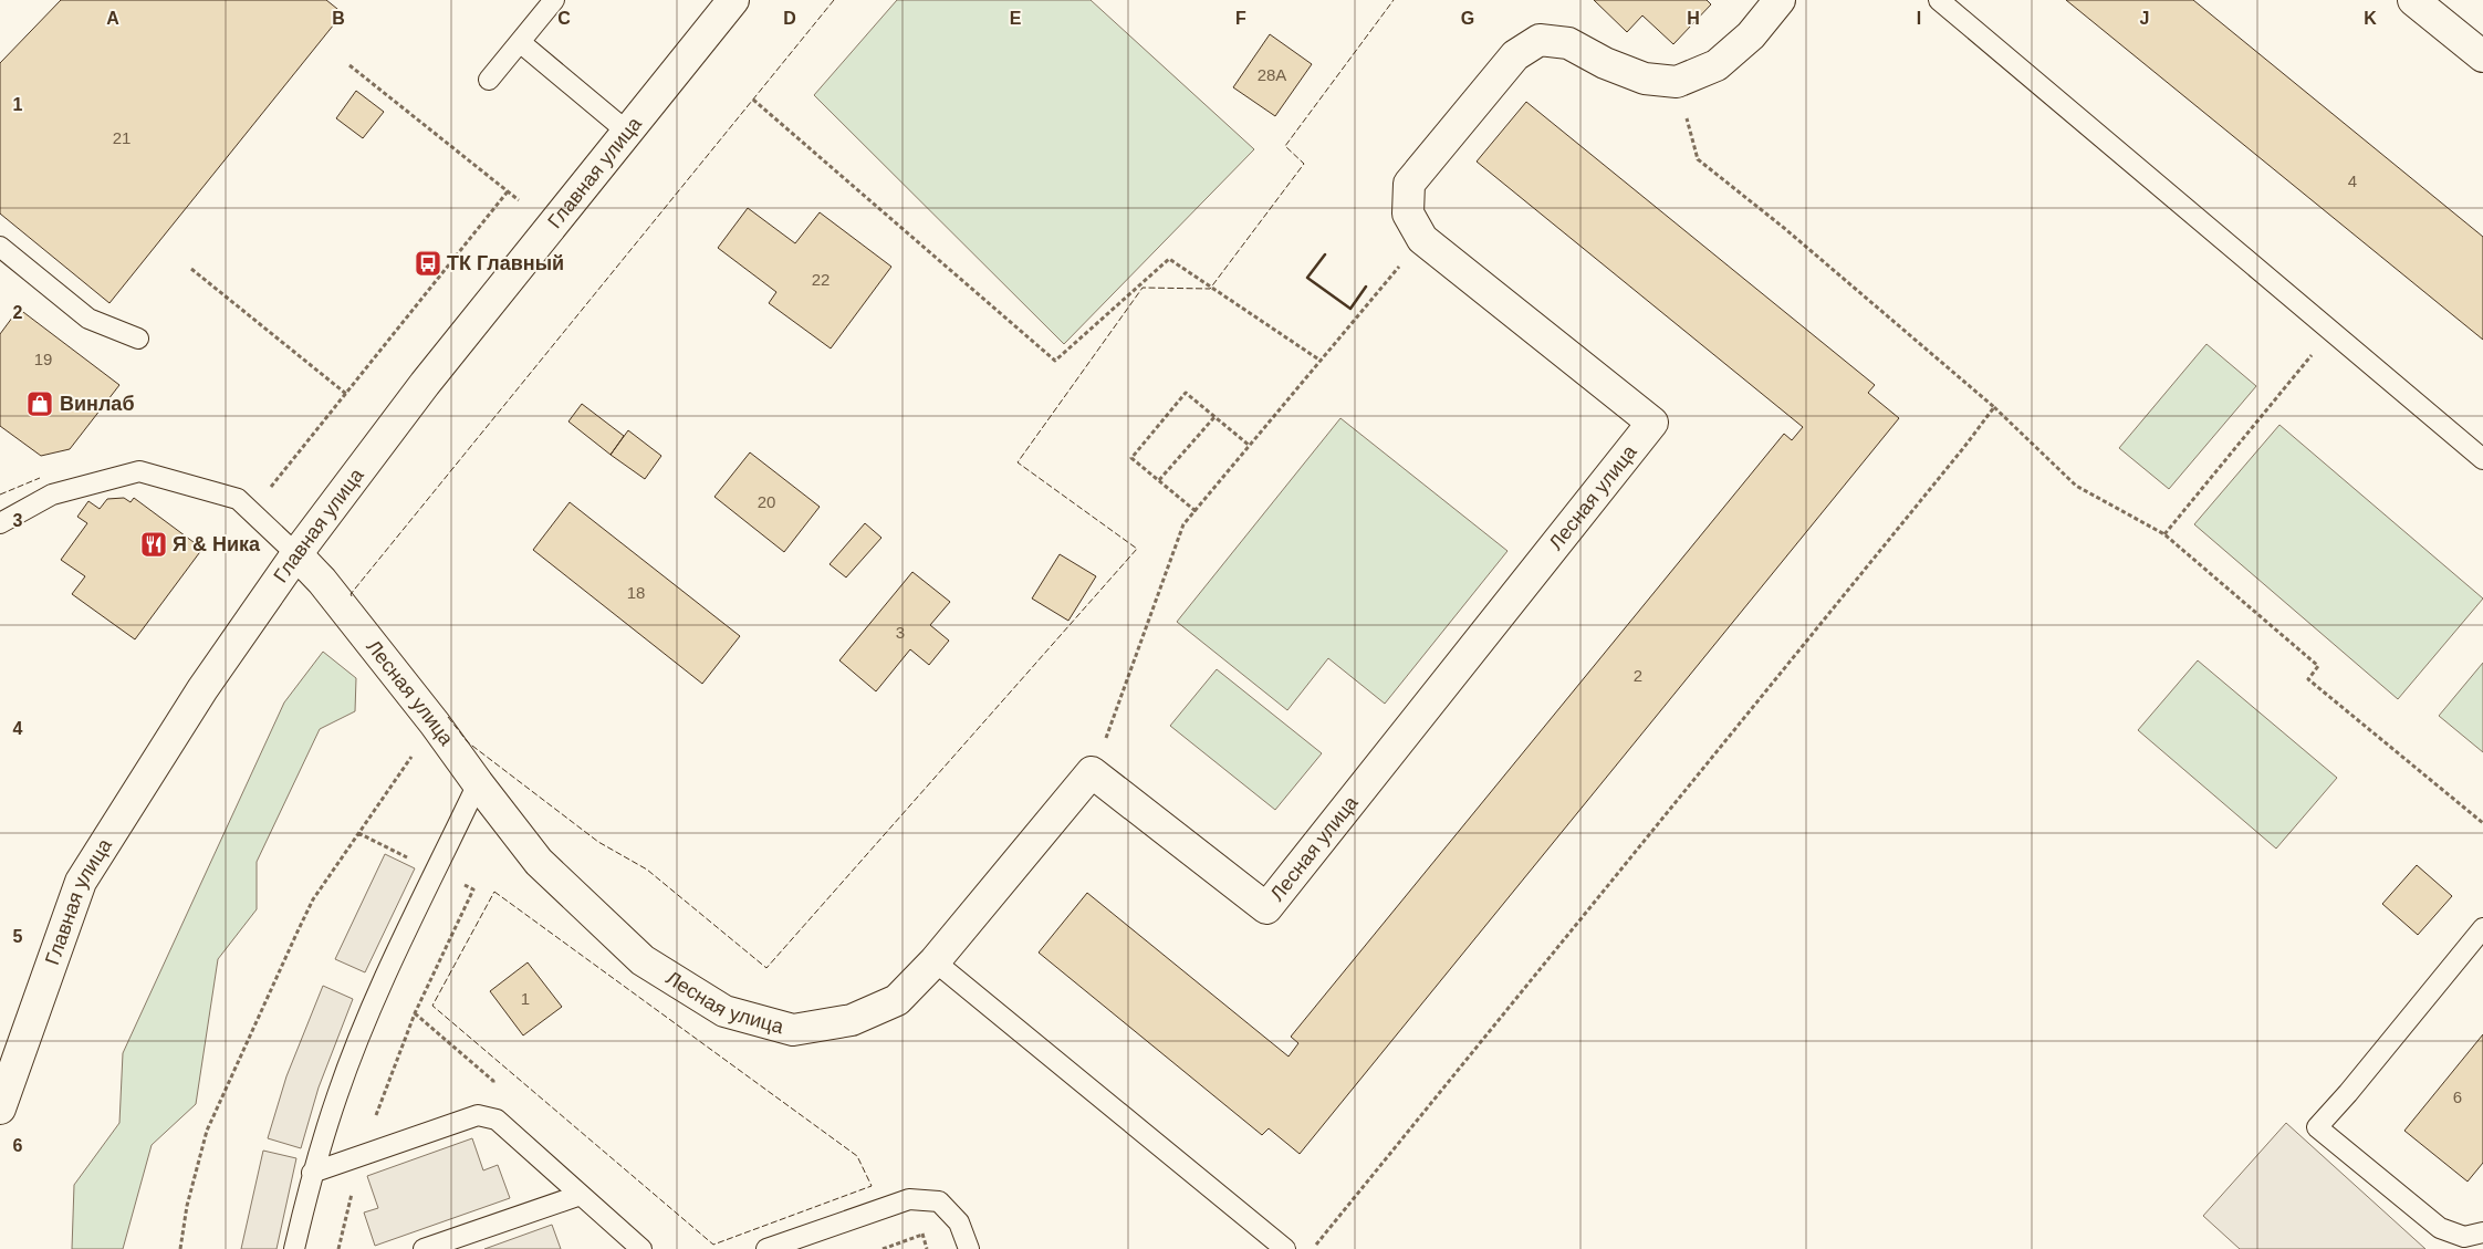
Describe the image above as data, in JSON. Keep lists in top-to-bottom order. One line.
{"streets":{"street":["Главная улица","Лесная улица"]},"crossings":[["Главная улица","Лесная улица"]],"places":{"bus stop":["ТК Главный"],"shop":["Винлаб"],"restaurant":["Я & Ника"]},"house_numbers":["28А","21","4","22","19","20","18","3","2","1","6"],"grid":{"columns":["A","B","C","D","E","F","G","H","I","J","K"],"rows":["1","2","3","4","5","6"]}}
